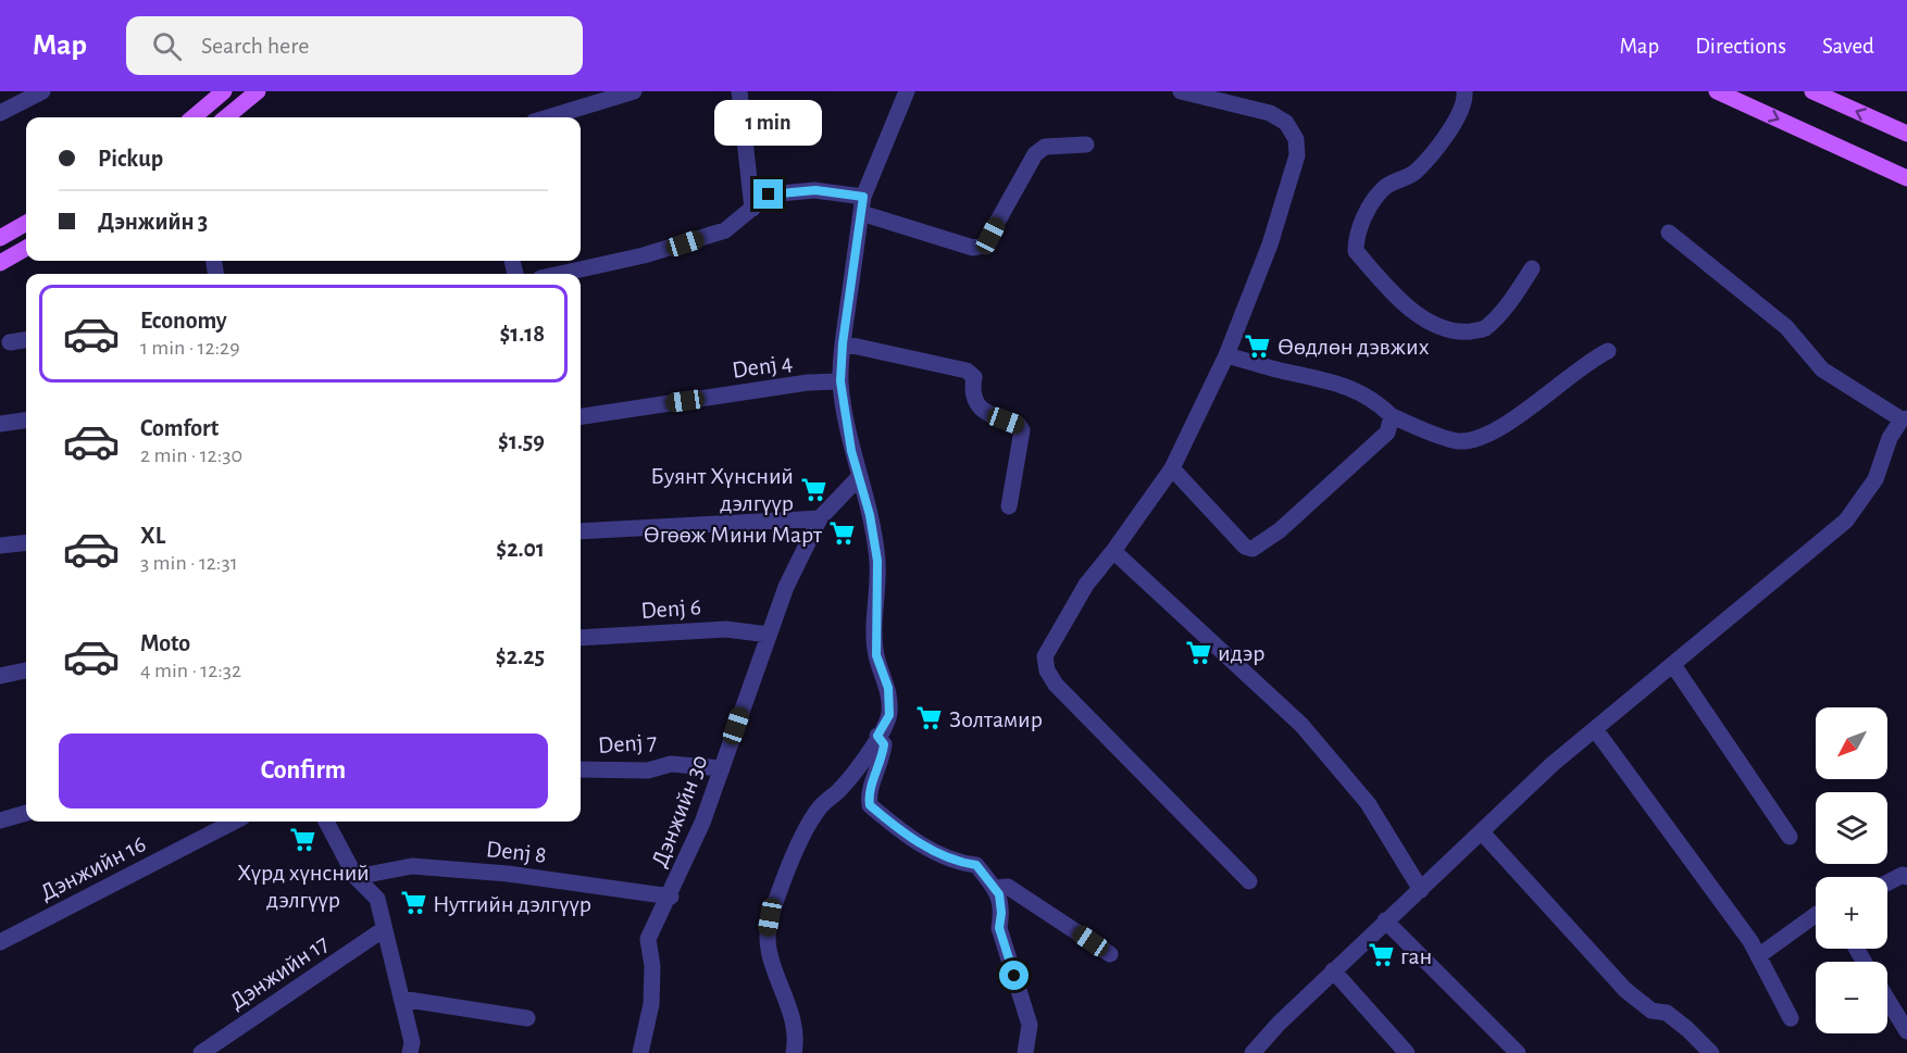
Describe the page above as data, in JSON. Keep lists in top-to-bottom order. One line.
{"streets":{"street":["Denj 4","Denj 6","Denj 7","Дэнжийн 30","Denj 8","Дэнжийн 16","Дэнжийн 17"]},"crossings":[["Denj 6","Дэнжийн 30"],["Denj 7","Дэнжийн 30"],["Дэнжийн 30","Denj 8"]],"places":{"supermarket":["Өөдлөн дэвжих","Буянт Хүнсний дэлгүүр","Өгөөж Мини Март","идэр","Золтамир","Хүрд хүнсний дэлгүүр","Нутгийн дэлгүүр","ган"]},"north":"bottom left","page":{"header":"Map","search":"Search here","nav":["Map","Directions","Saved"],"bubble":"1 min","banner":["Pickup","Дэнжийн 3"],"list":[{"name":"Economy","note":"1 min · 12:29","value":"$1.18"},{"name":"Comfort","note":"2 min · 12:30","value":"$1.59"},{"name":"XL","note":"3 min · 12:31","value":"$2.01"},{"name":"Moto","note":"4 min · 12:32","value":"$2.25"}],"map_buttons":["+","−"],"buttons":"Confirm"}}
